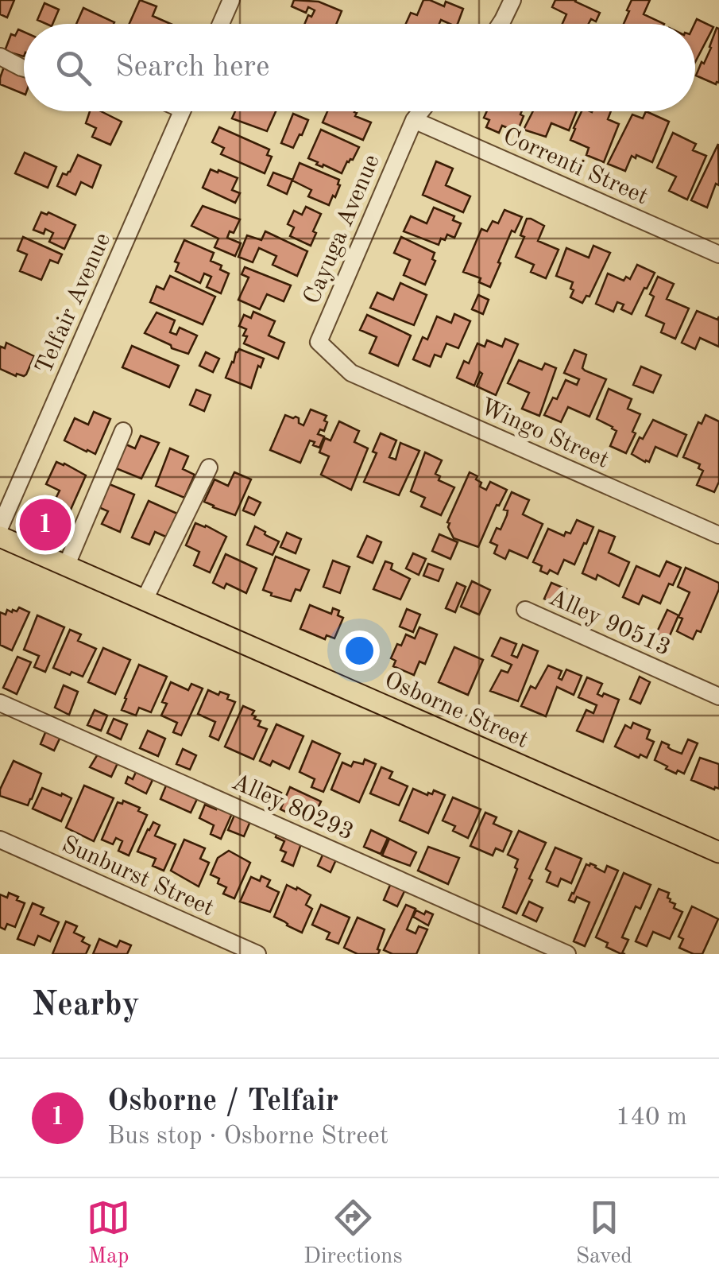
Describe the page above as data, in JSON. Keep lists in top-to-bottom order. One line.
{"streets":{"main road":["Osborne Street"],"street":["Correnti Street","Cayuga Avenue","Telfair Avenue","Wingo Street","Alley 90513","Alley 80293","Sunburst Street"]},"crossings":[["Correnti Street","Cayuga Avenue"],["Cayuga Avenue","Wingo Street"]],"page":{"search":"Search here","pins":"1","heading":"Nearby","list":[{"mark":"1","name":"Osborne / Telfair","note":"Bus stop · Osborne Street","value":"140 m"}],"nav":["Map","Directions","Saved"]}}
